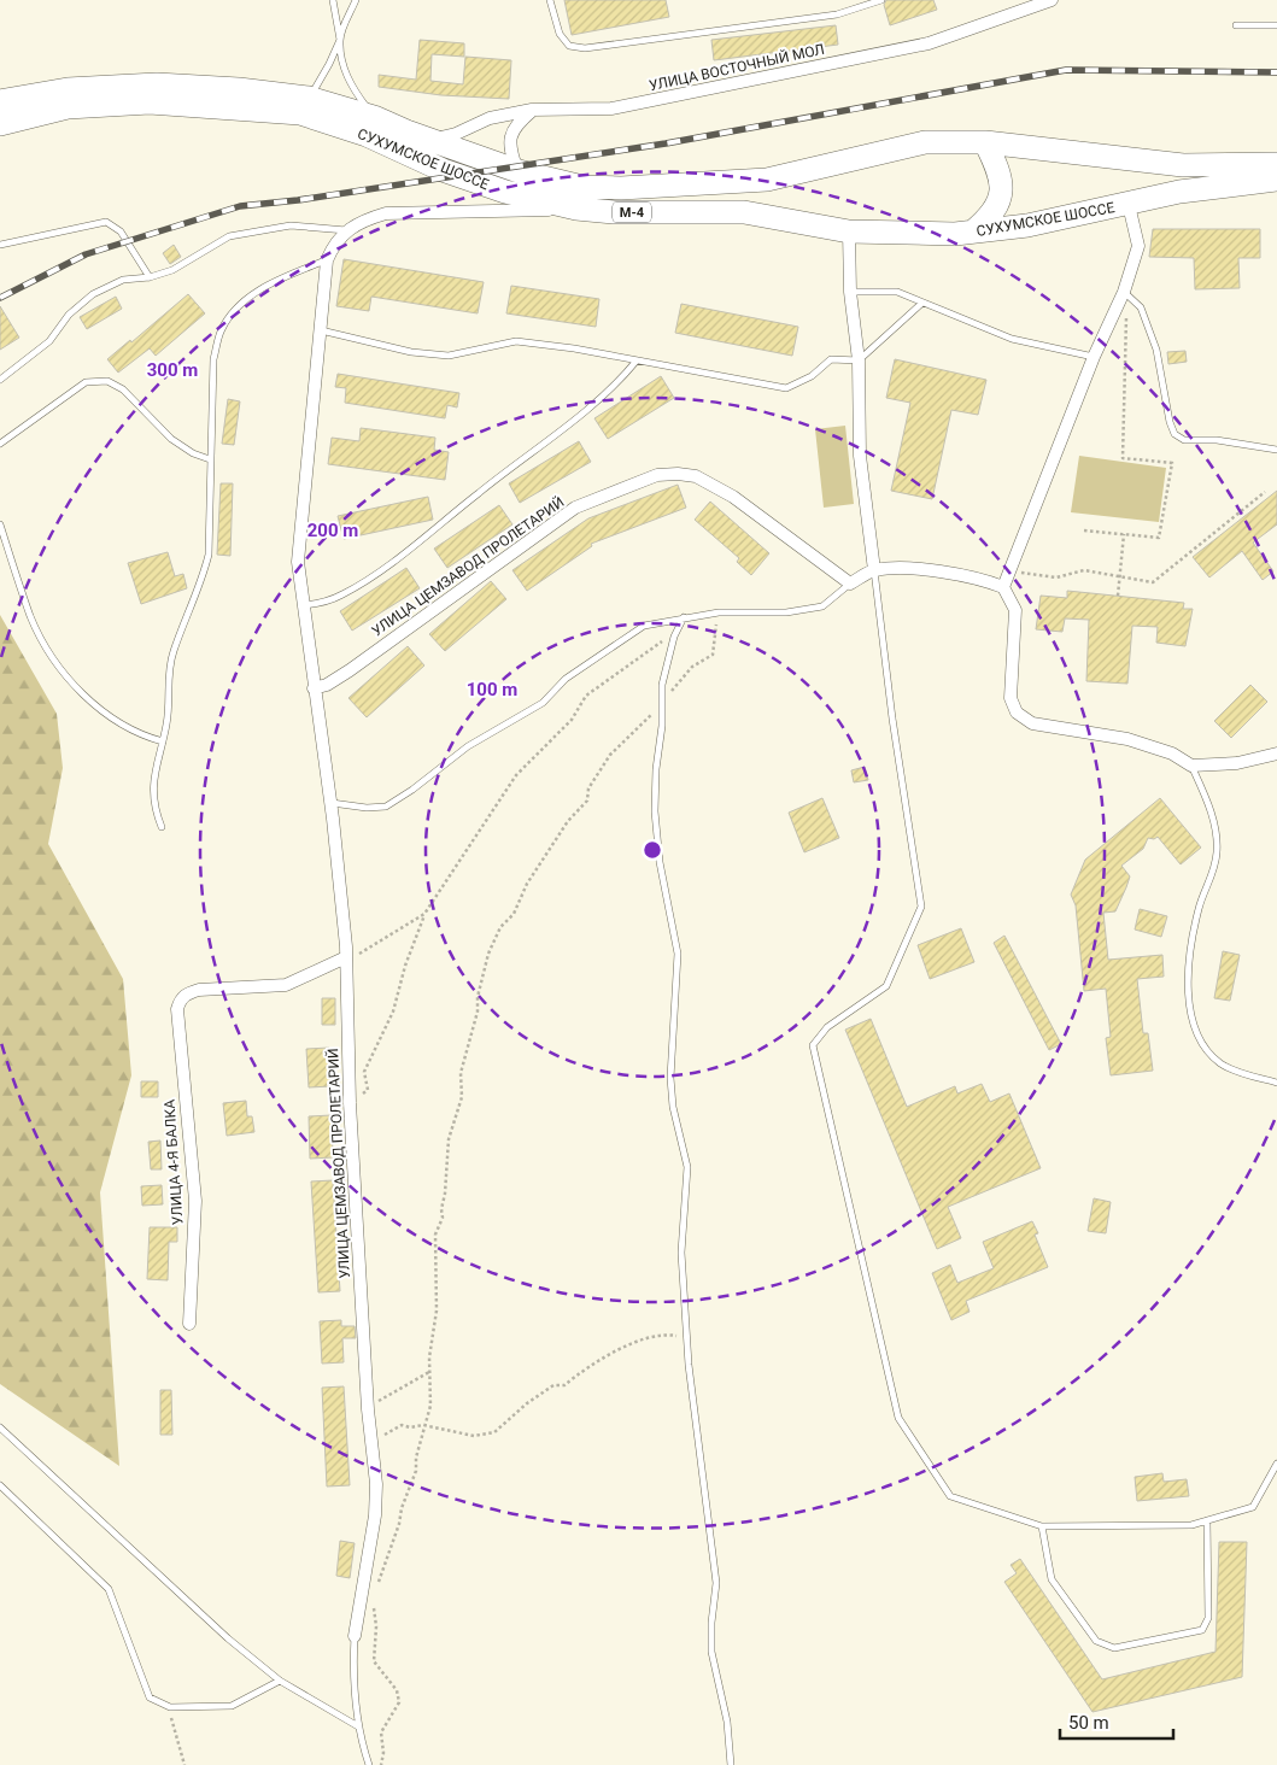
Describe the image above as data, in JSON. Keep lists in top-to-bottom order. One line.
{"streets":{"highway":["СУХУМСКОЕ ШОССЕ","М-4"],"street":["УЛИЦА ВОСТОЧНЫЙ МОЛ","УЛИЦА ЦЕМЗАВОД ПРОЛЕТАРИЙ","УЛИЦА 4-Я БАЛКА"]},"crossings":[["УЛИЦА ВОСТОЧНЫЙ МОЛ","СУХУМСКОЕ ШОССЕ"],["УЛИЦА ЦЕМЗАВОД ПРОЛЕТАРИЙ","УЛИЦА 4-Я БАЛКА"]],"scale_bar":"50 m","rings":["300 m","200 m","100 m"]}
